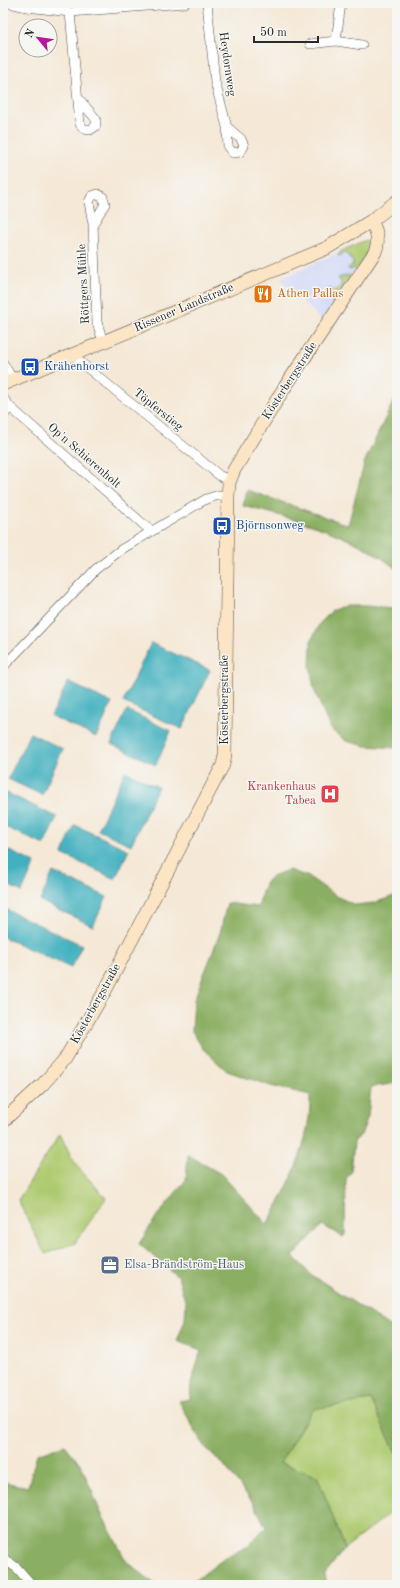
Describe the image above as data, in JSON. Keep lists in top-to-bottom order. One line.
{"streets":{"street":["Heydornweg","Röttgers Mühle","Rissener Landstraße","Kösterbergstraße","Töpferstieg","Op'n Schierenholt"]},"crossings":[["Röttgers Mühle","Rissener Landstraße"],["Rissener Landstraße","Kösterbergstraße"],["Rissener Landstraße","Töpferstieg"],["Kösterbergstraße","Töpferstieg"]],"places":{"restaurant":["Athen Pallas"],"bus stop":["Krähenhorst","Björnsonweg"],"hospital":["Krankenhaus Tabea"],"office":["Elsa-Brändström-Haus"]},"scale_bar":"50 m","north":"top left"}
